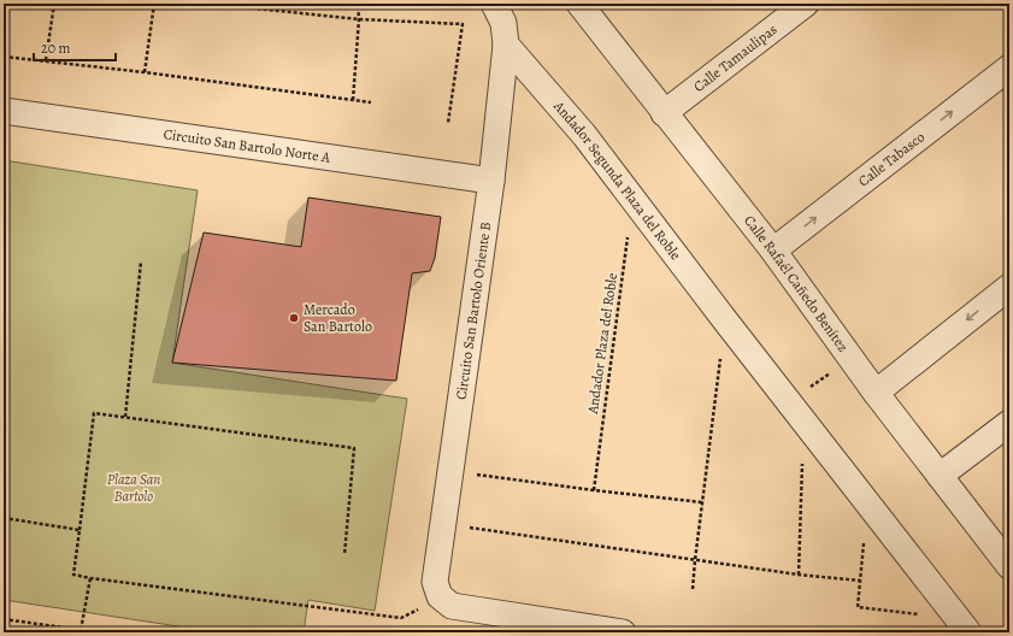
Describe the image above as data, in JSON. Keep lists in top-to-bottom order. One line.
{"streets":{"street":["Calle Tamaulipas","Circuito San Bartolo Norte A","Calle Tabasco","Andador Segunda Plaza del Roble","Calle Rafaél Cañedo Benítez","Circuito San Bartolo Oriente B"],"path":["Andador Plaza del Roble"]},"crossings":[["Calle Tamaulipas","Calle Rafaél Cañedo Benítez"],["Circuito San Bartolo Norte A","Circuito San Bartolo Oriente B"],["Calle Tabasco","Calle Rafaél Cañedo Benítez"],["Andador Segunda Plaza del Roble","Circuito San Bartolo Oriente B"],["Andador Segunda Plaza del Roble","Andador Plaza del Roble"]],"parks":["Plaza San Bartolo"],"places":["Mercado San Bartolo"],"scale_bar":"20 m"}
